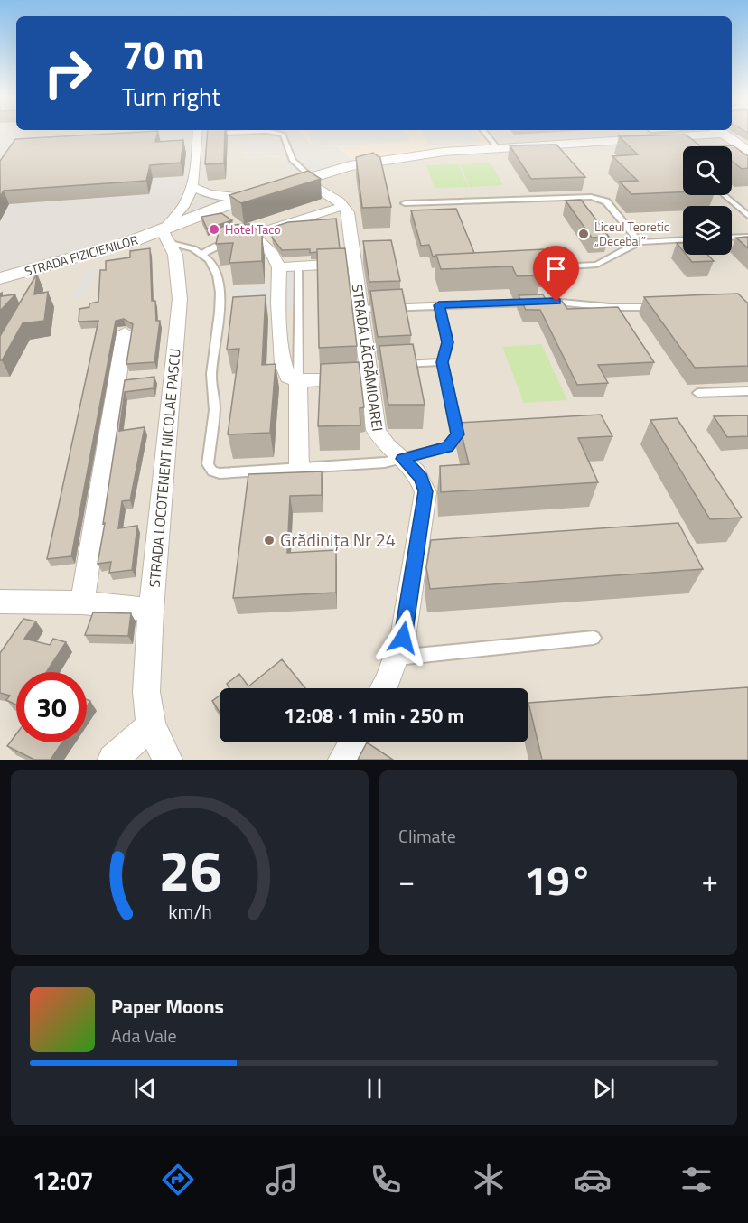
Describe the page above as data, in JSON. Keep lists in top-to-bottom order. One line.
{"streets":{"street":["STRADA FIZICIENILOR","STRADA LĂCRĂMIOAREI","STRADA LOCOTENENT NICOLAE PASCU"]},"crossings":[["STRADA FIZICIENILOR","STRADA LOCOTENENT NICOLAE PASCU"]],"places":["Hotel Taco","Liceul Teoretic „Decebal”","Grădinița Nr 24"],"page":{"turn":["70 m","Turn right"],"limit":"30","trip":"12:08 · 1 min · 250 m","tile":"Climate","heat":["−","19°","+"],"song":["Paper Moons","Ada Vale"],"tabs":"12:07","gauge":["26","km/h"]}}
